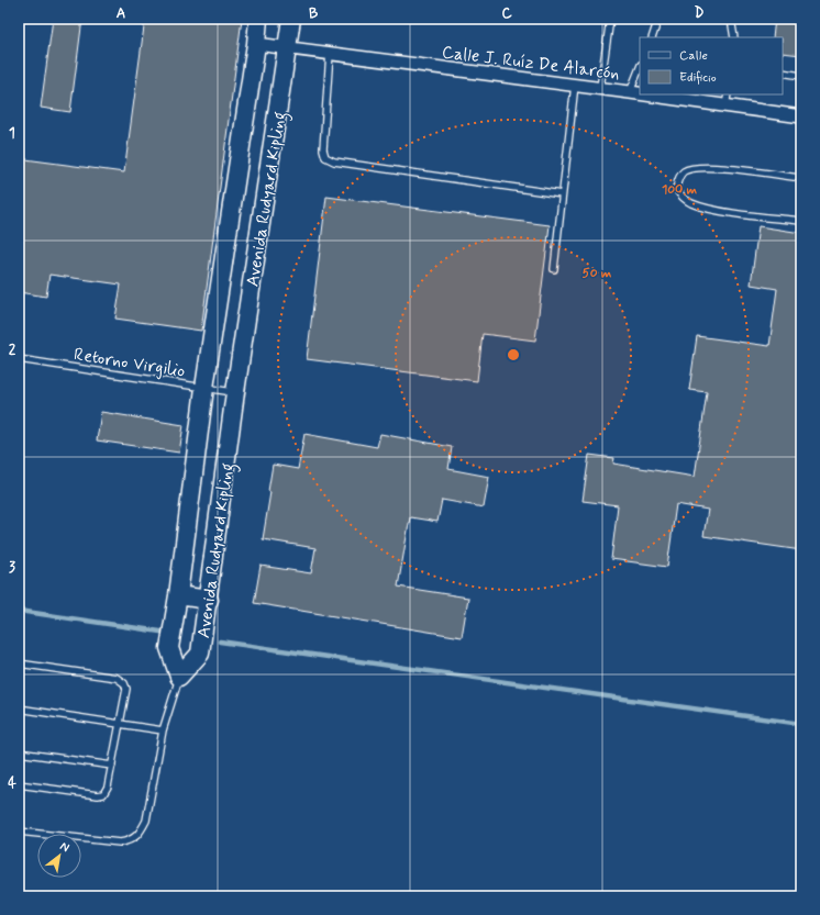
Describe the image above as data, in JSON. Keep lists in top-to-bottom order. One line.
{"streets":{"street":["Calle J. Ruíz De Alarcón","Avenida Rudyard Kipling"],"lane":["Retorno Virgilio"]},"crossings":[["Calle J. Ruíz De Alarcón","Avenida Rudyard Kipling"],["Avenida Rudyard Kipling","Retorno Virgilio"]],"legend":["Calle","Edificio"],"north":"top right","grid":{"columns":["A","B","C","D"],"rows":["1","2","3","4"]},"rings":["100 m","50 m"]}
